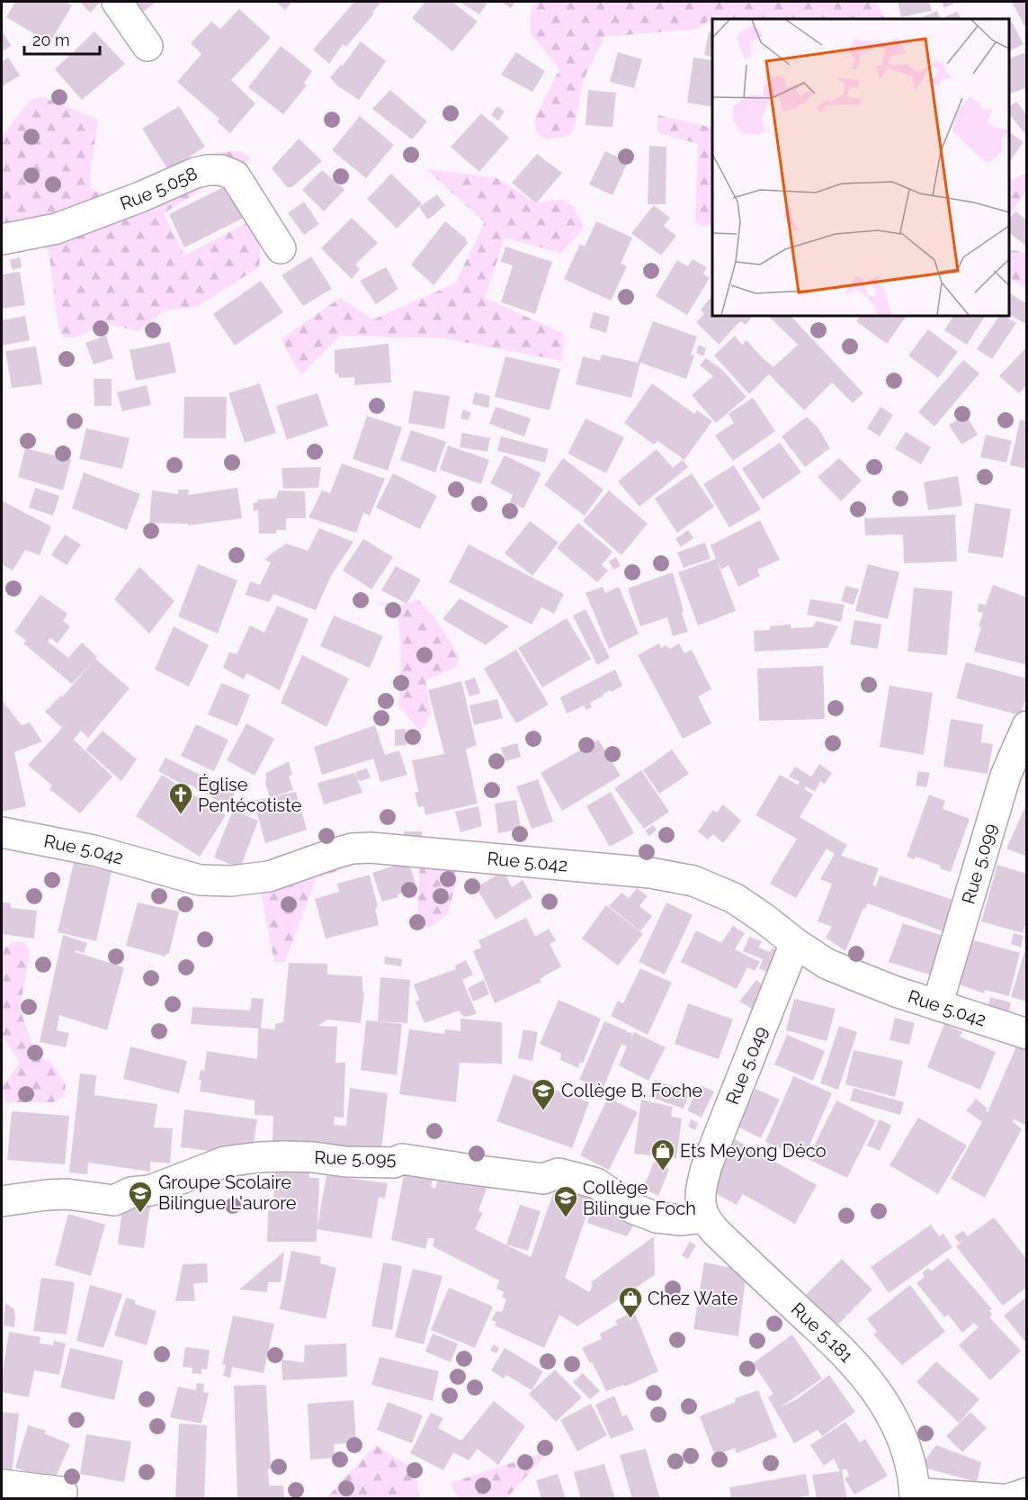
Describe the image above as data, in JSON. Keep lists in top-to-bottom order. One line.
{"streets":{"street":["Rue 5.058","Rue 5.042","Rue 5.099","Rue 5.049","Rue 5.095","Rue 5.181"]},"crossings":[["Rue 5.042","Rue 5.099"],["Rue 5.042","Rue 5.049"],["Rue 5.049","Rue 5.095"],["Rue 5.049","Rue 5.181"],["Rue 5.095","Rue 5.181"]],"places":{"church":["Église Pentécotiste"],"school or university":["Collège B. Foche","Groupe Scolaire Bilingue L'aurore","Collège Bilingue Foch"],"shop":["Ets Meyong Déco","Chez Wate"]},"scale_bar":"20 m"}
